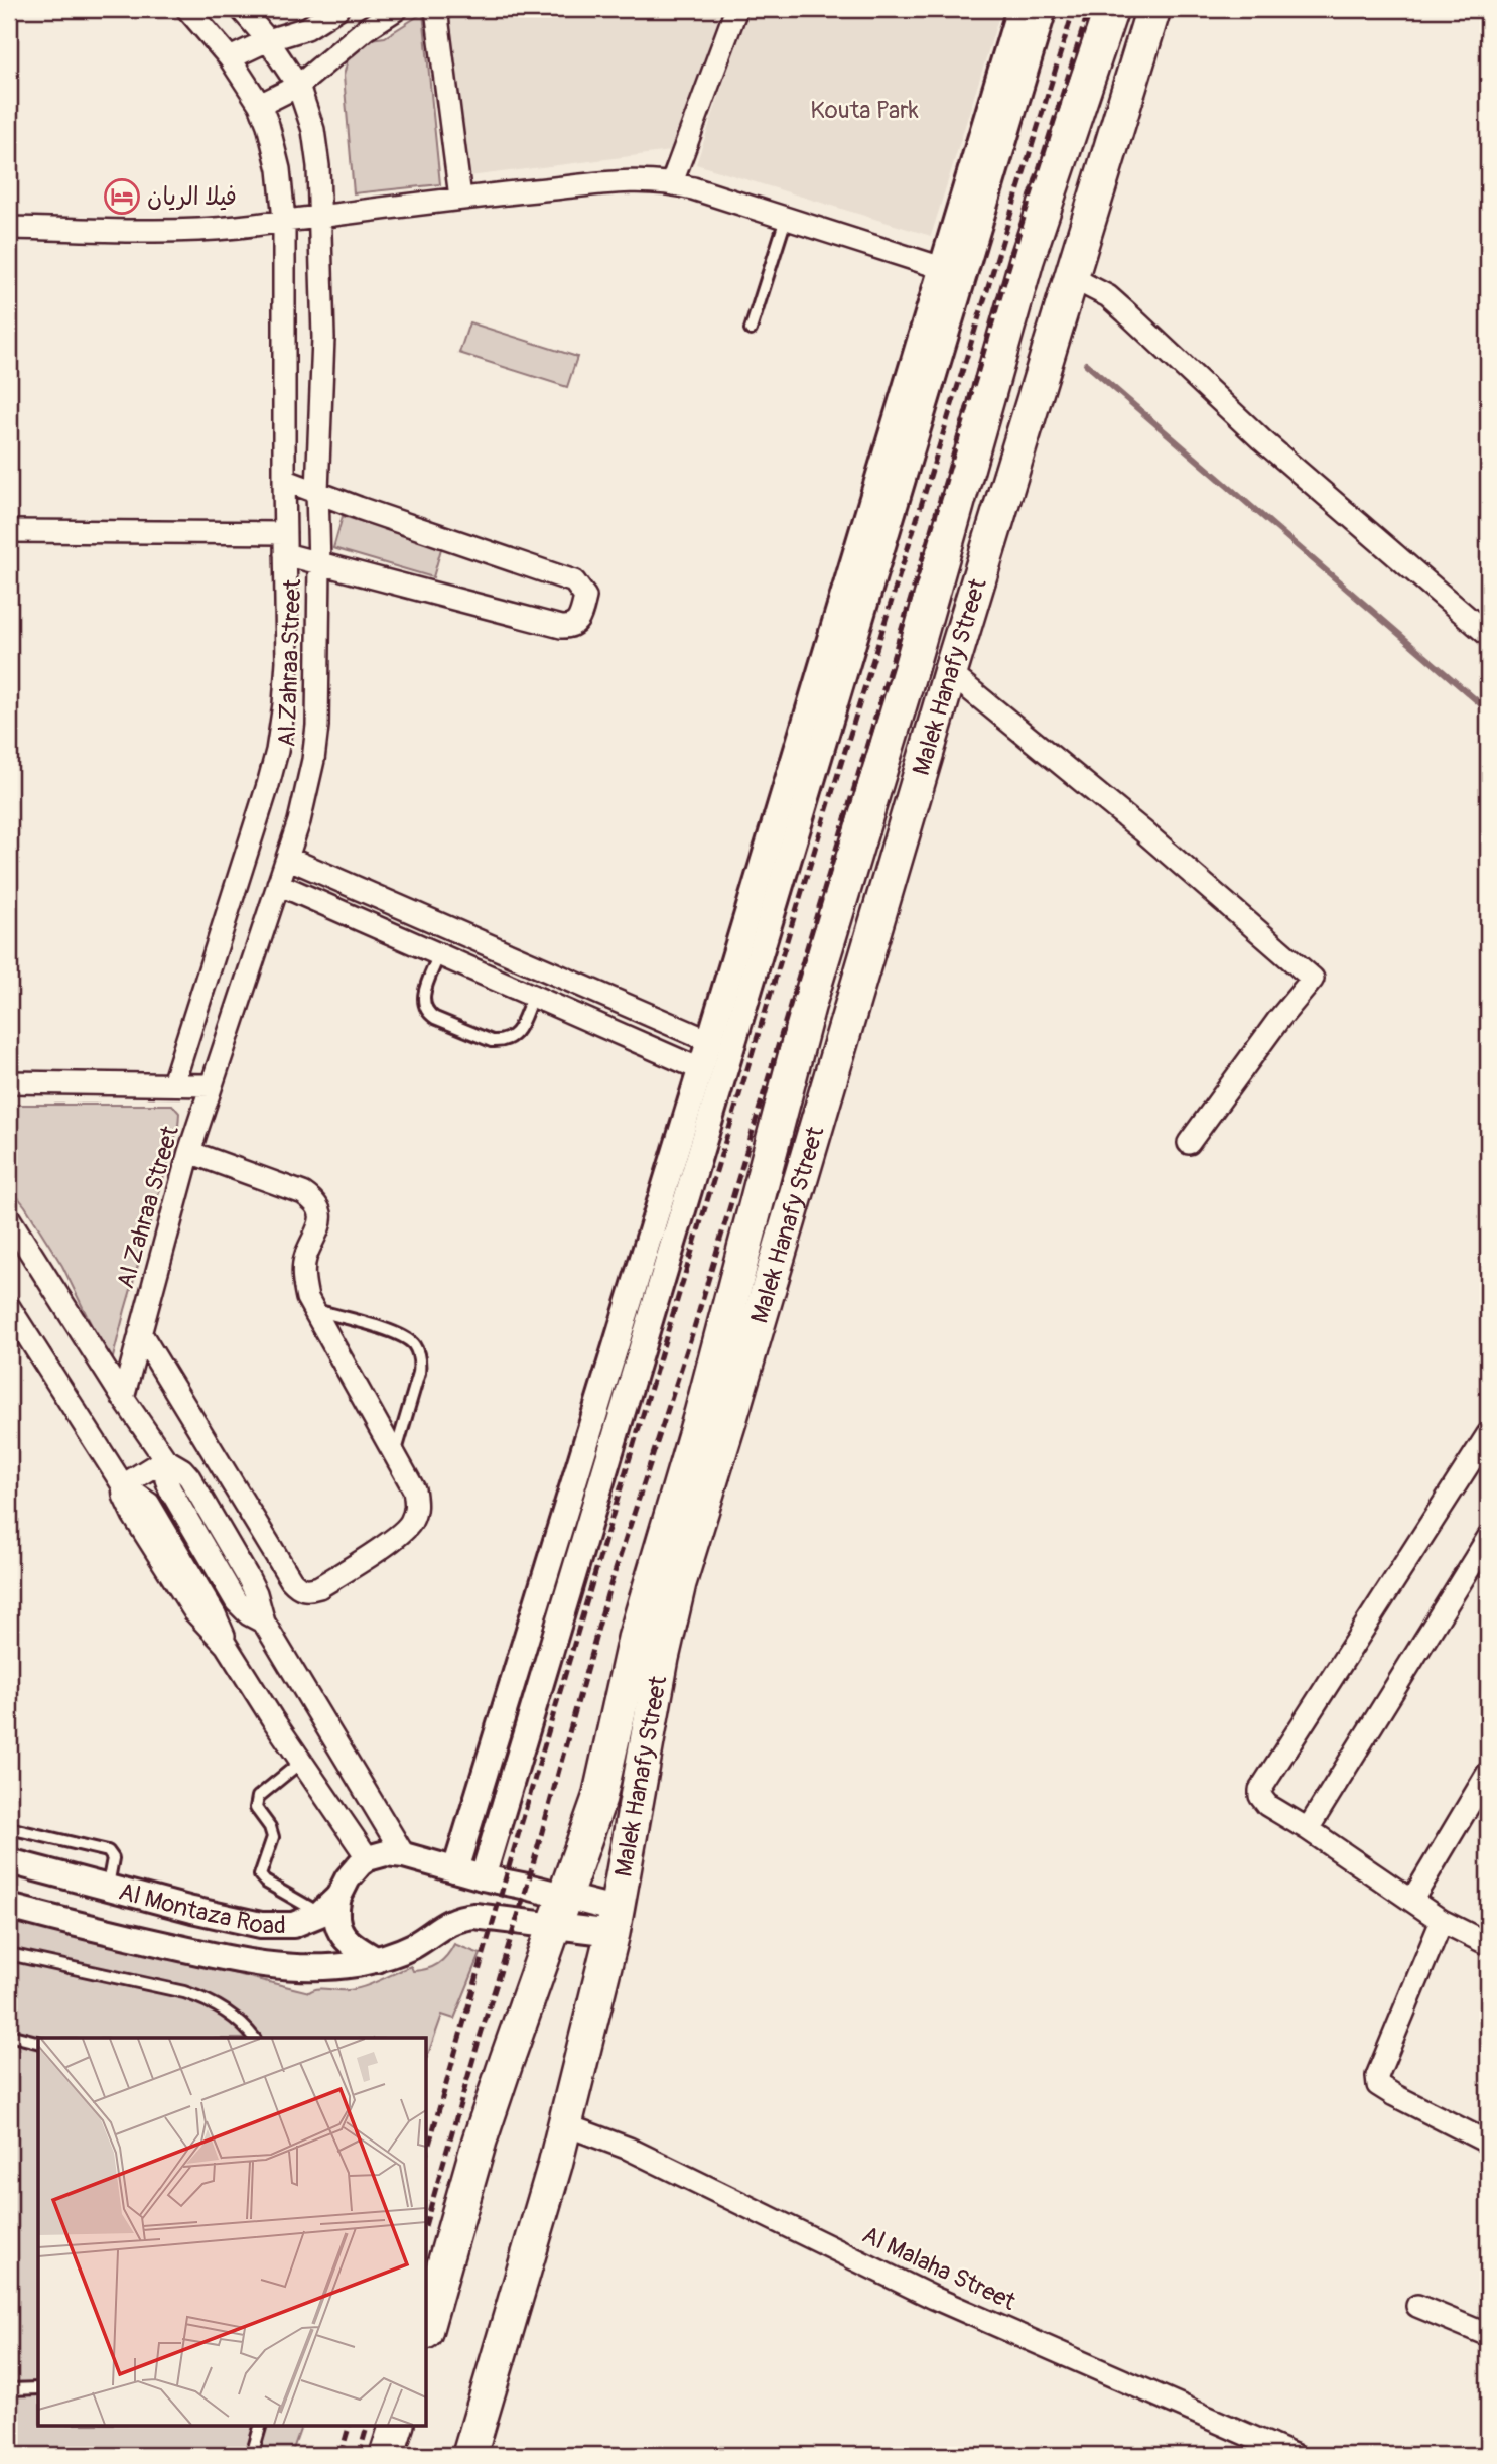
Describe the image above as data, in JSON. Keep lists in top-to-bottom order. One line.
{"streets":{"highway":["Malek Hanafy Street"],"street":["Al Zahraa Street","Al Montaza Road","Al Malaha Street"]},"crossings":[["Malek Hanafy Street","Al Montaza Road"],["Malek Hanafy Street","Al Malaha Street"]],"parks":["Kouta Park"],"places":{"hotel":["فيلا الريان"]}}
